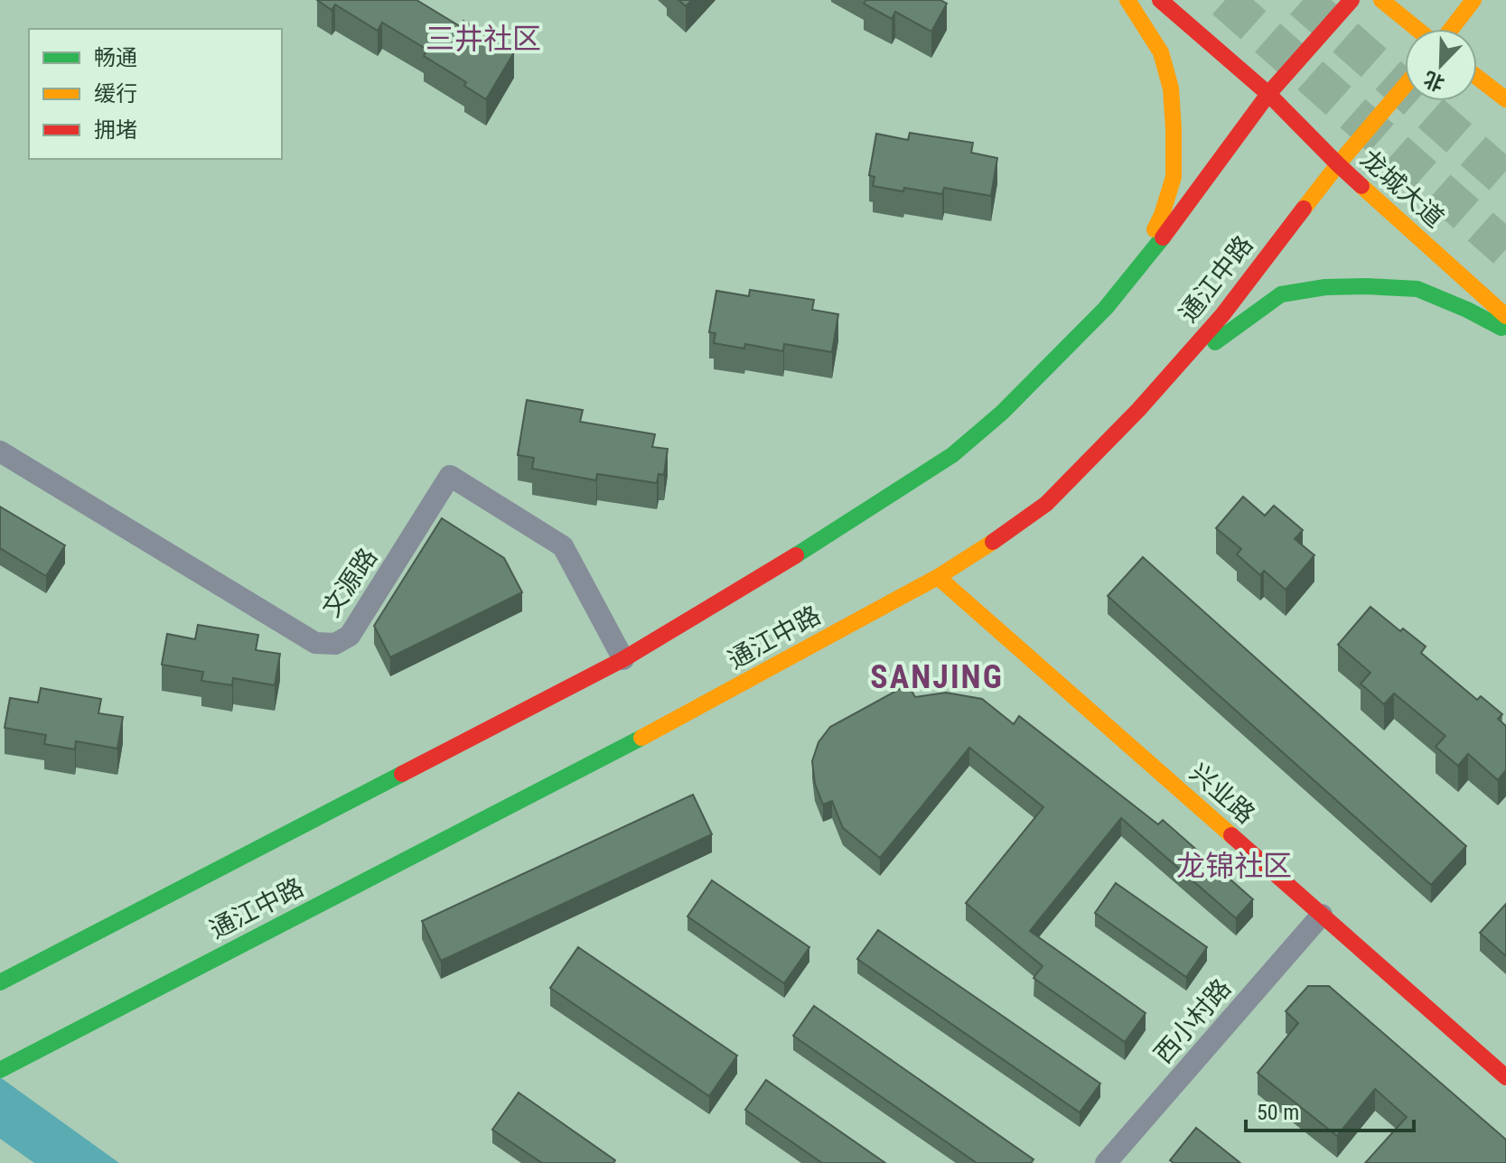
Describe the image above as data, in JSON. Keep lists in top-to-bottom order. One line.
{"streets":{"main road":["龙城大道","通江中路","兴业路"],"street":["文源路","西小村路"]},"crossings":[["龙城大道","通江中路"],["通江中路","文源路"],["通江中路","兴业路"],["兴业路","西小村路"]],"districts":["三井社区","SANJING","龙锦社区"],"legend":["畅通","缓行","拥堵"],"scale_bar":"50 m","north":"bottom left"}
